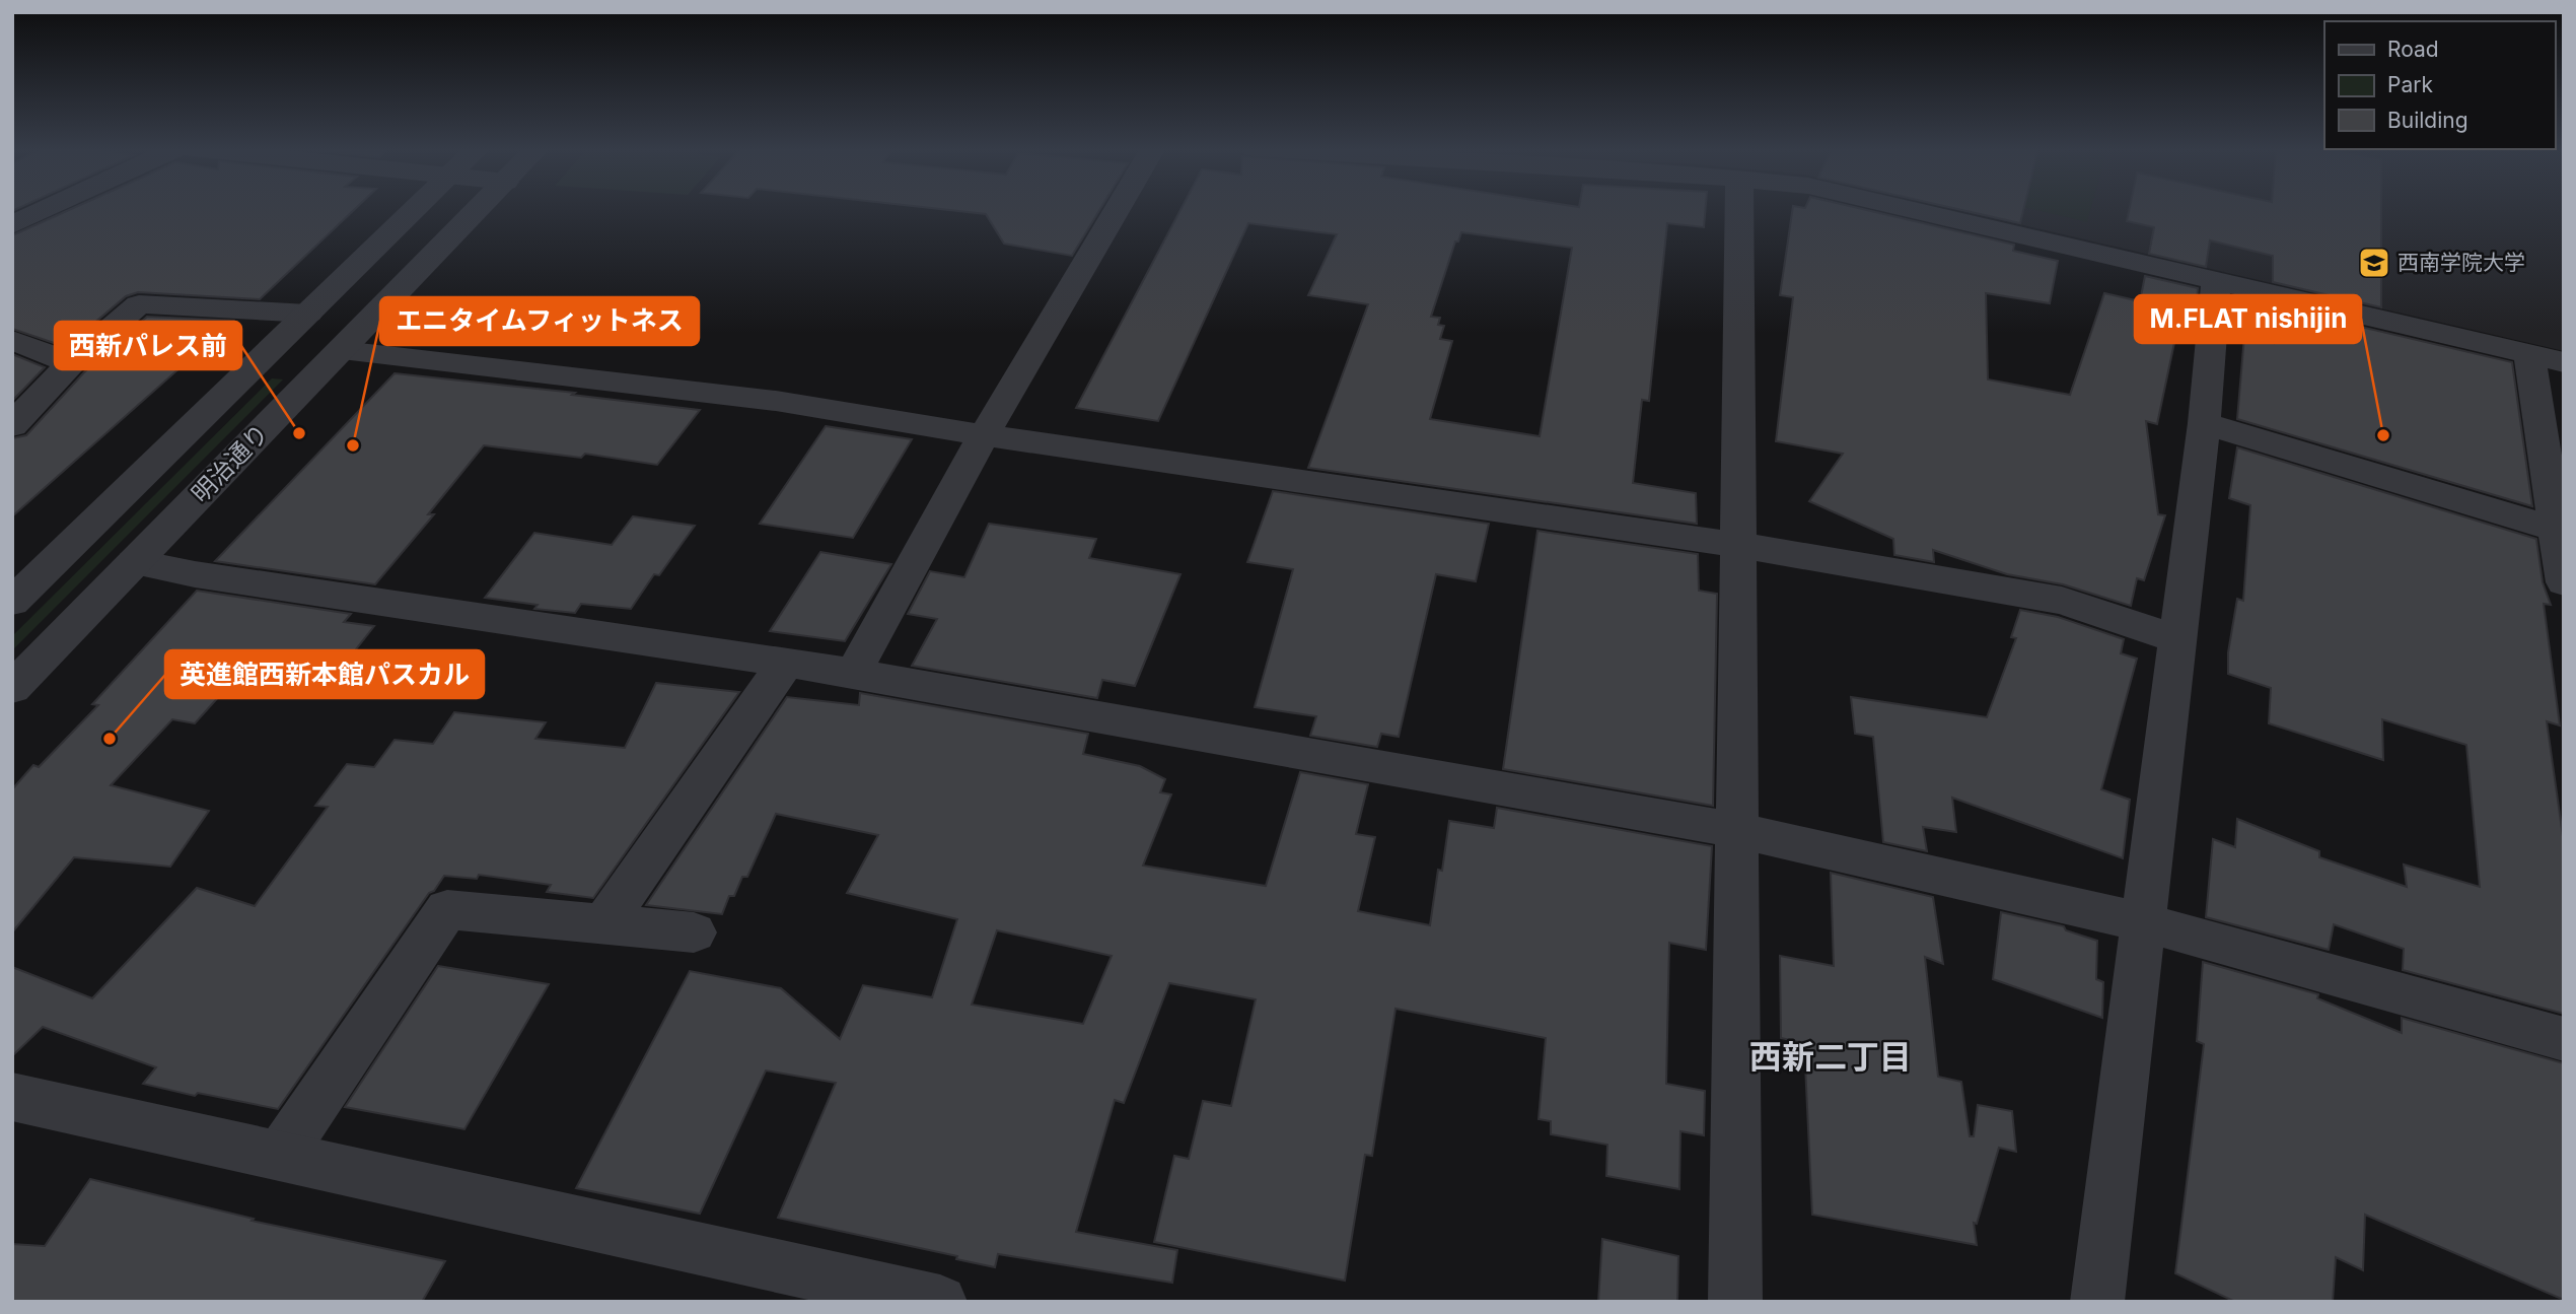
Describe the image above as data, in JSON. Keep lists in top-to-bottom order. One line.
{"streets":{"street":["明治通り"]},"districts":["西新二丁目"],"places":{"school or university":["西南学院大学"],"other":["西新パレス前","M.FLAT nishijin","エニタイムフィットネス","英進館西新本館パスカル"]},"legend":["Road","Park","Building"]}
